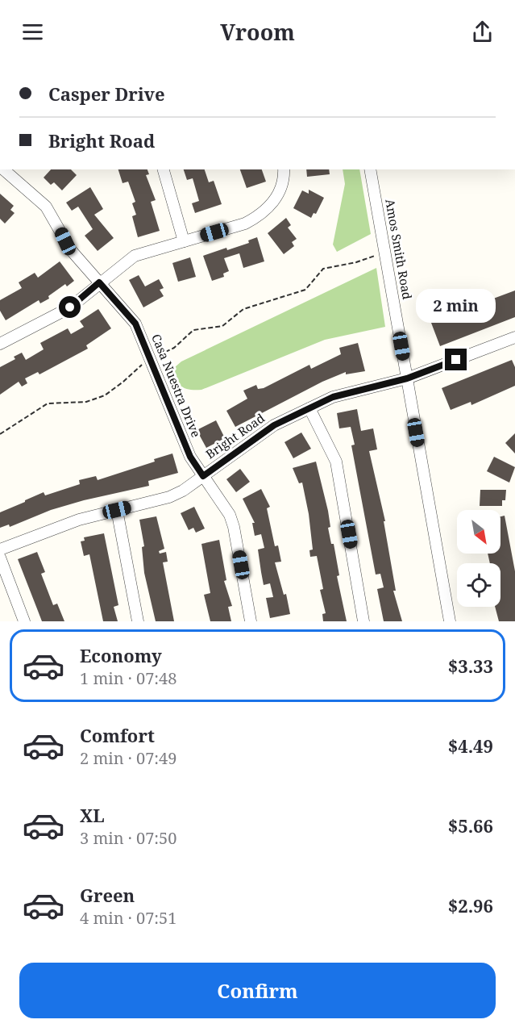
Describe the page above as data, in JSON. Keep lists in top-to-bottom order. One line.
{"streets":{"street":["Amos Smith Road","Casa Nuestra Drive","Bright Road"]},"crossings":[["Amos Smith Road","Bright Road"],["Casa Nuestra Drive","Bright Road"]],"north":"bottom right","page":{"header":"Vroom","banner":["Casper Drive","Bright Road"],"bubble":"2 min","list":[{"name":"Economy","note":"1 min · 07:48","value":"$3.33"},{"name":"Comfort","note":"2 min · 07:49","value":"$4.49"},{"name":"XL","note":"3 min · 07:50","value":"$5.66"},{"name":"Green","note":"4 min · 07:51","value":"$2.96"}],"buttons":"Confirm"}}
